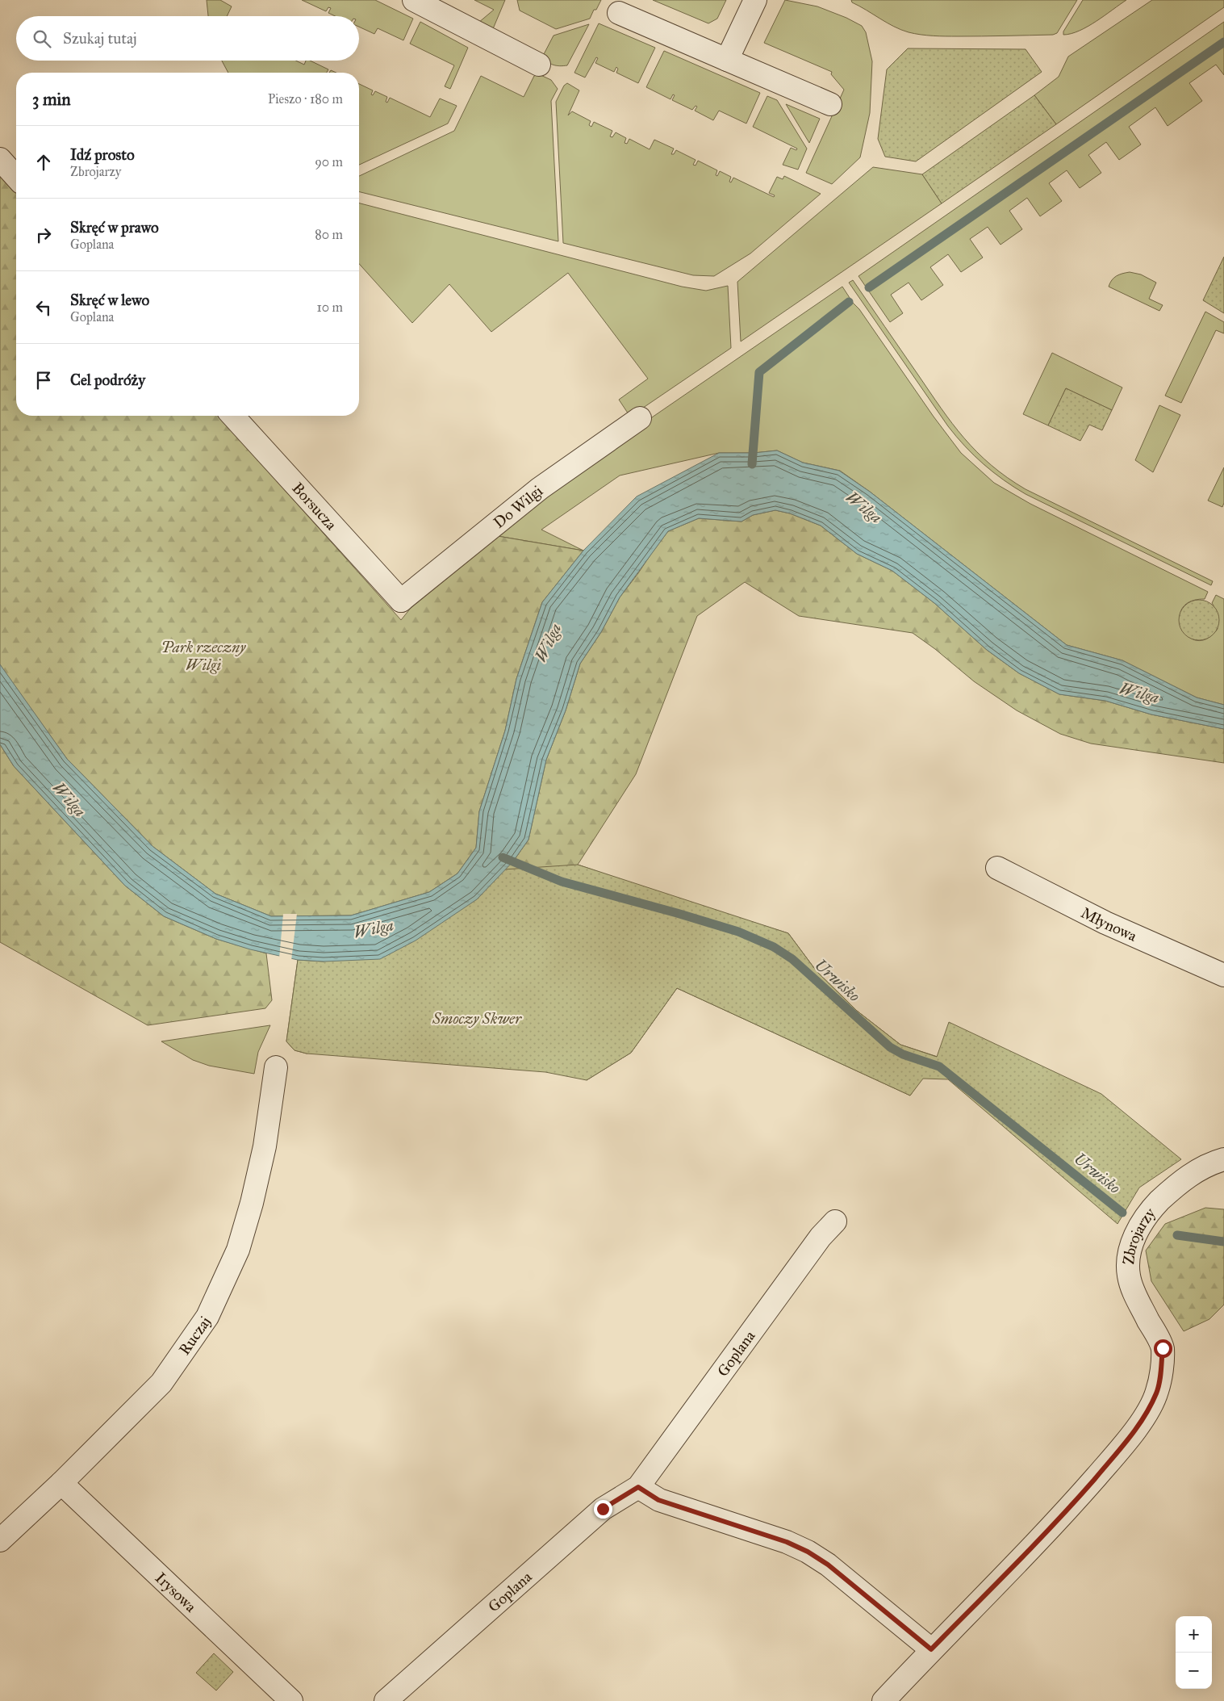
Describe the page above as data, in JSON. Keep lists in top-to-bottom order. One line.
{"streets":{"street":["Borsucza","Do Wilgi","Młynowa","Zbrojarzy","Ruczaj","Goplana","Irysowa"]},"crossings":[["Borsucza","Do Wilgi"],["Ruczaj","Irysowa"]],"water":["Wilga","Urwisko"],"parks":["Park rzeczny Wilgi","Smoczy Skwer"],"page":{"search":"Szukaj tutaj","heading":["3 min","Pieszo · 180 m"],"list":[["Idź prosto","Zbrojarzy","90 m"],["Skręć w prawo","Goplana","80 m"],["Skręć w lewo","Goplana","10 m"],"Cel podróży"],"map_buttons":["+","−"]}}
